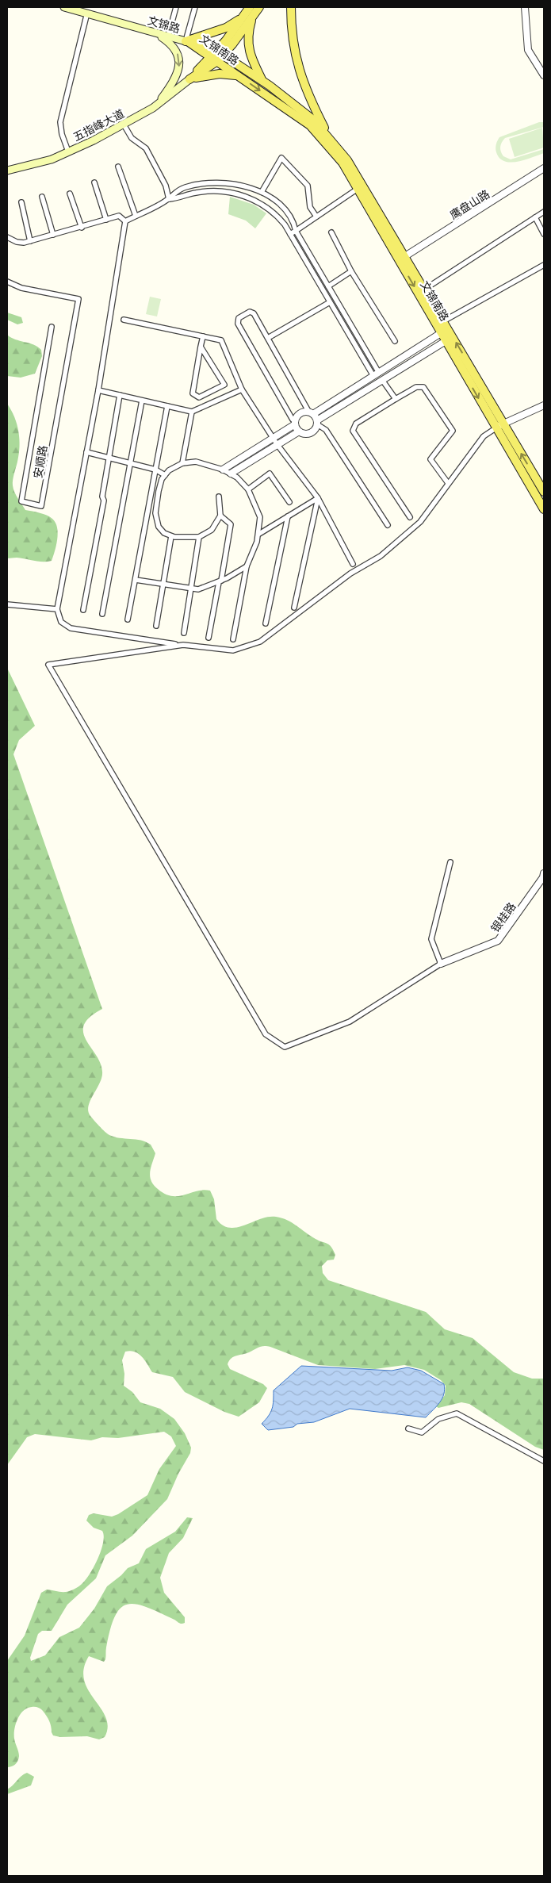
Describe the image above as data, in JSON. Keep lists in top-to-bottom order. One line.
{"streets":{"main road":["文锦路","文锦南路","五指峰大道"],"street":["鹰盘山路","安顺路","银桂路"]},"crossings":[["文锦路","文锦南路"],["文锦南路","鹰盘山路"]]}
